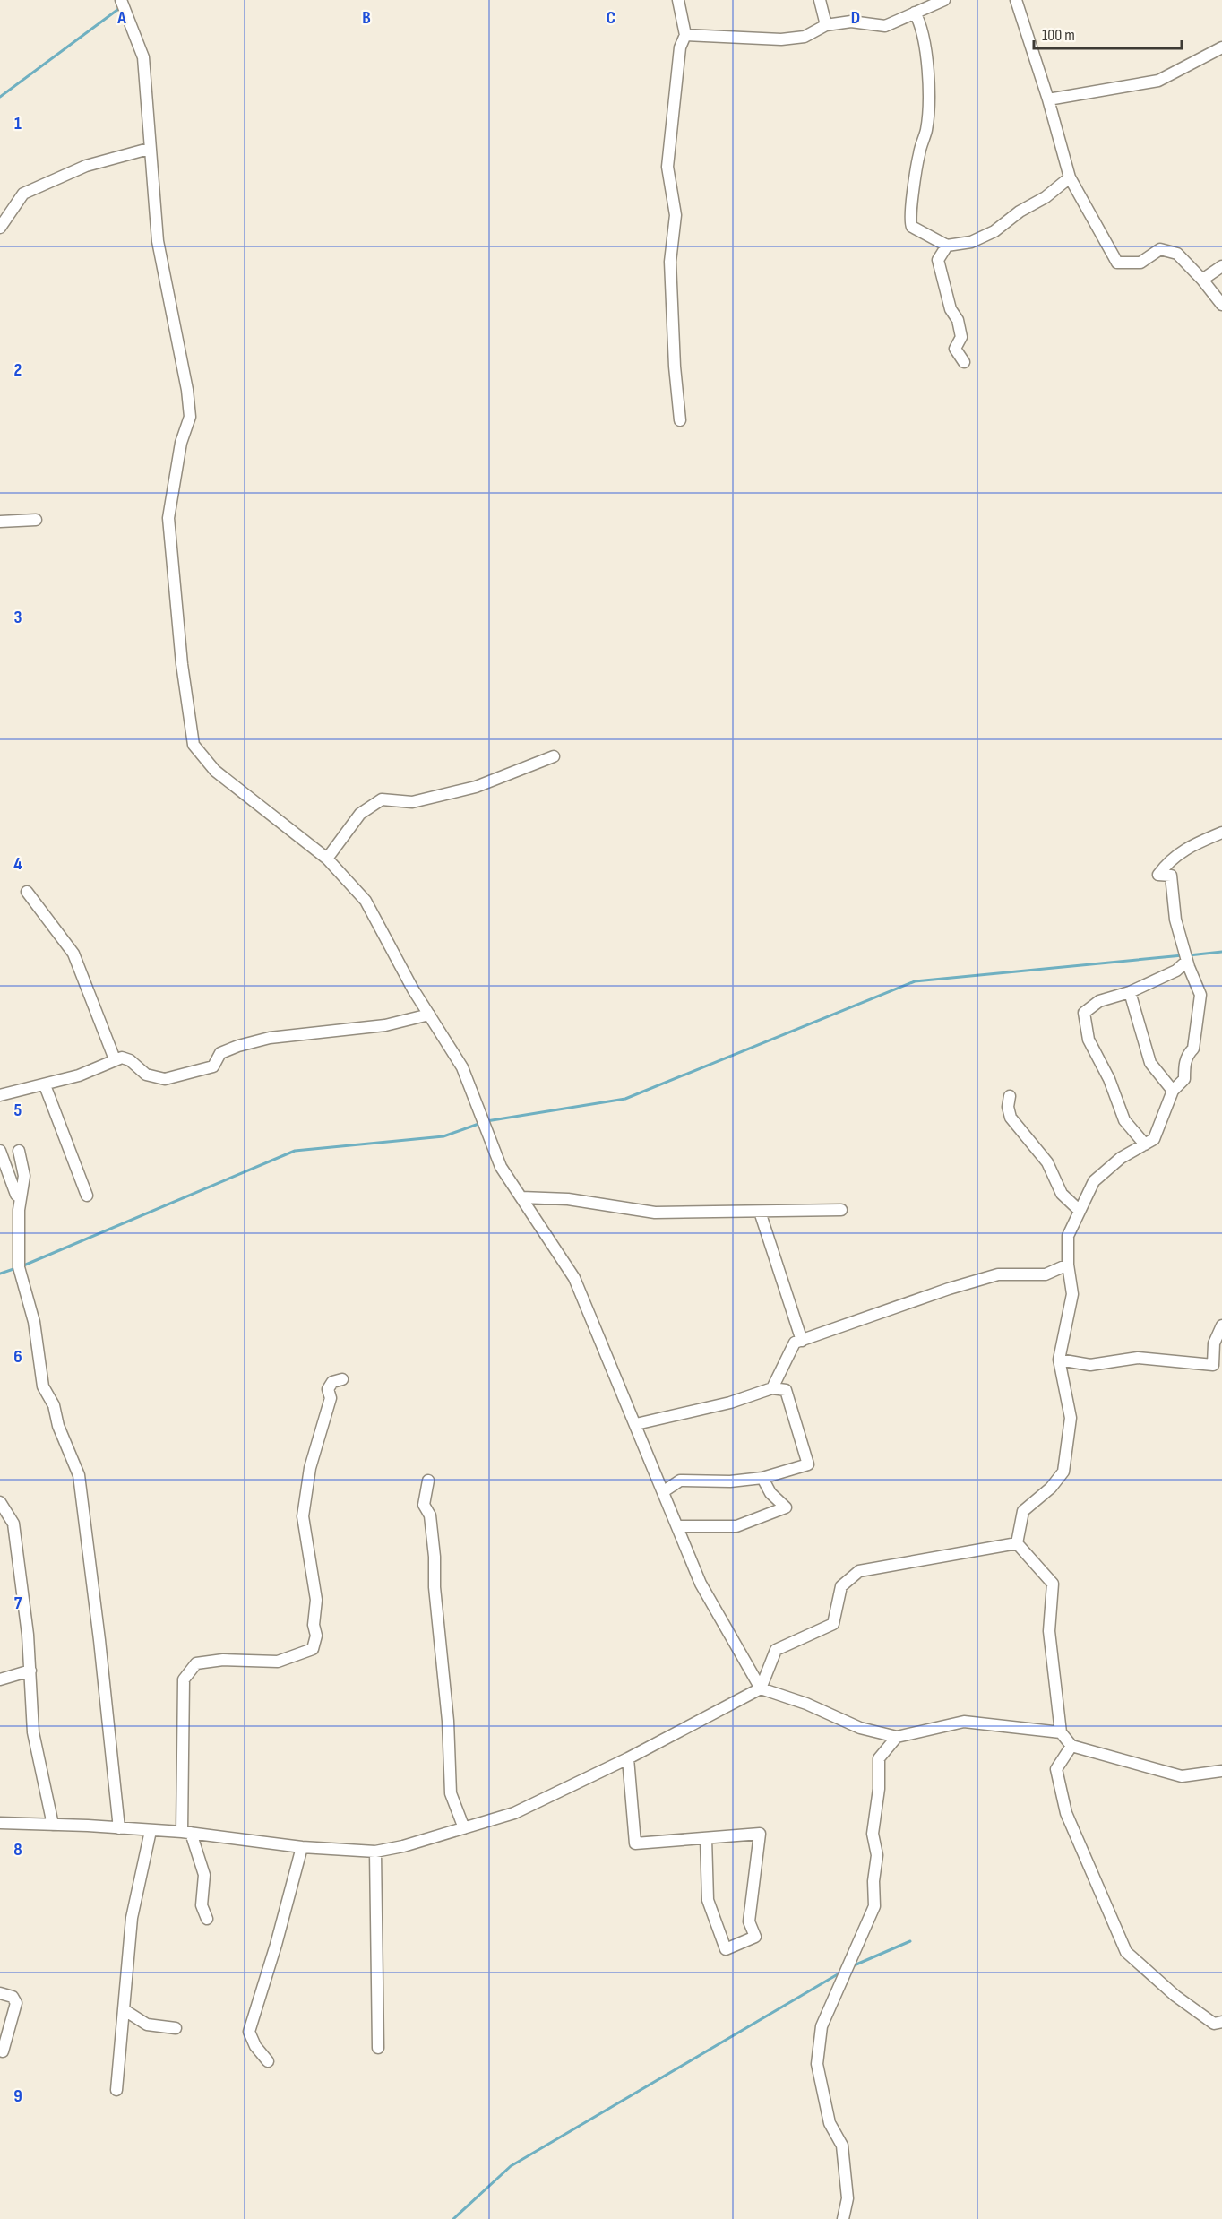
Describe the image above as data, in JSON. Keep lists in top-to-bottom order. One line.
{"scale_bar":"100 m","grid":{"columns":["A","B","C","D"],"rows":["1","2","3","4","5","6","7","8","9"]}}
